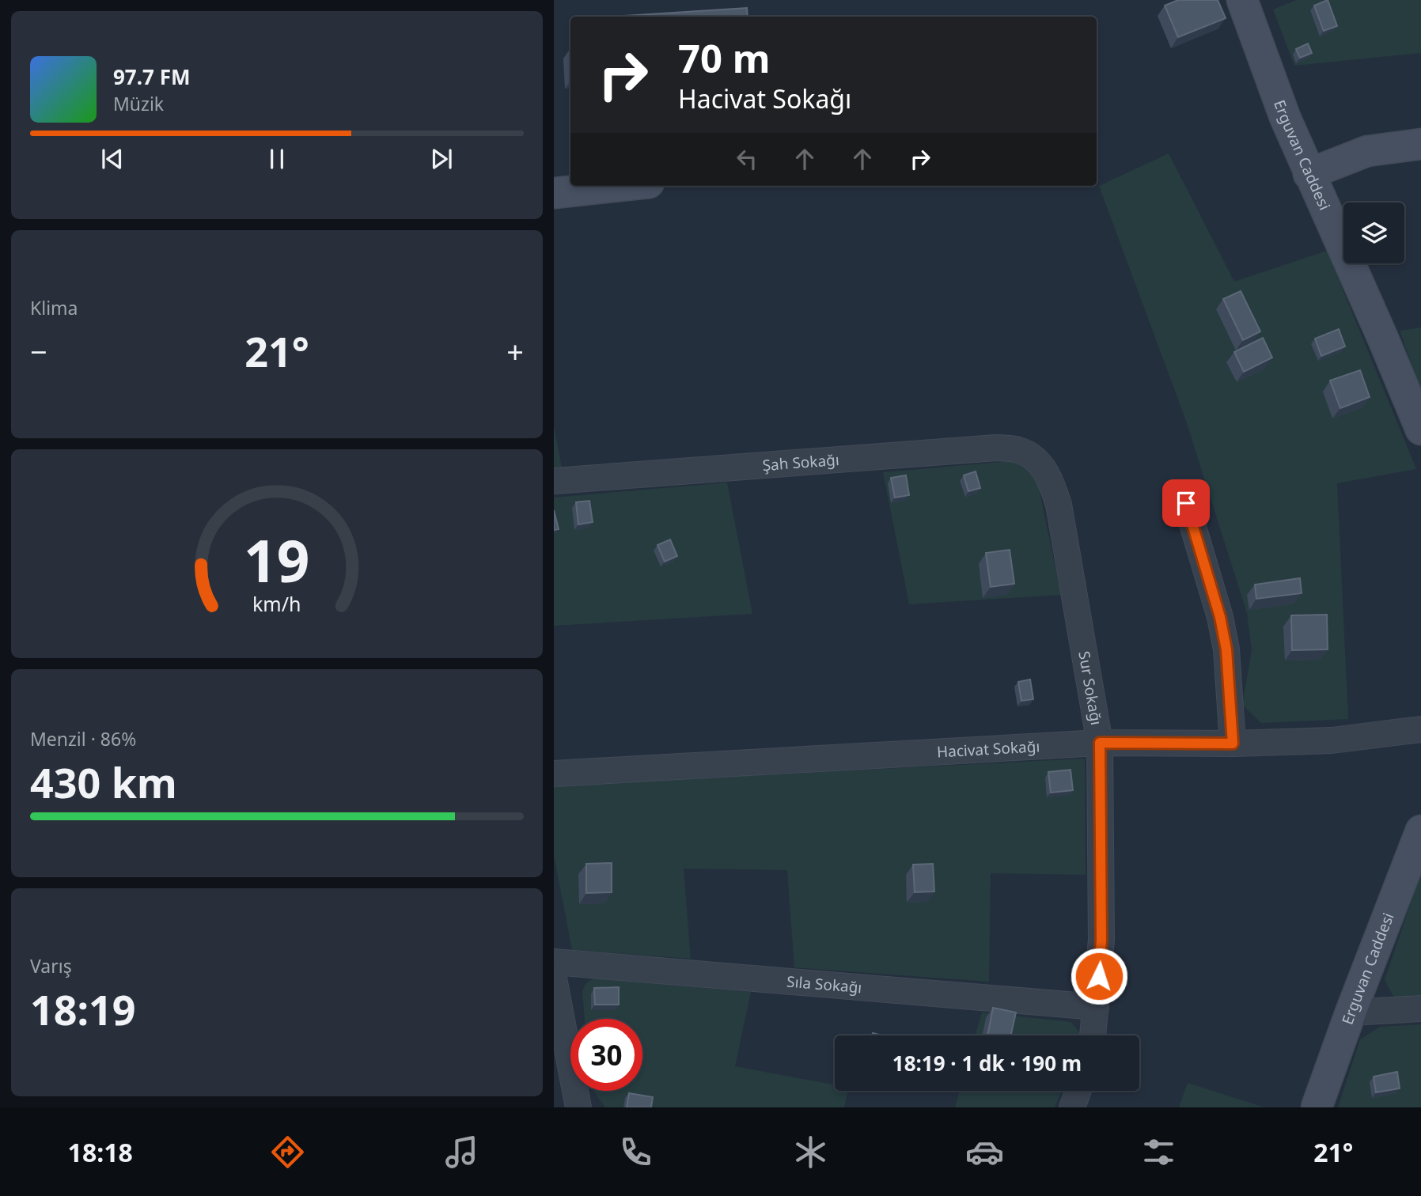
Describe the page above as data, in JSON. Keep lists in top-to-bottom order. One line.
{"streets":{"street":["Erguvan Caddesi","Şah Sokağı","Sur Sokağı","Hacivat Sokağı","Sıla Sokağı"]},"crossings":[["Şah Sokağı","Sur Sokağı"],["Sur Sokağı","Hacivat Sokağı"],["Sur Sokağı","Sıla Sokağı"]],"page":{"turn":["70 m","Hacivat Sokağı"],"song":["97.7 FM","Müzik"],"tile":["Klima",["Menzil · 86%","430 km"],["Varış","18:19"]],"heat":["−","21°","+"],"limit":"30","trip":"18:19 · 1 dk · 190 m","tabs":["18:18","21°"],"gauge":["19","km/h"]}}
